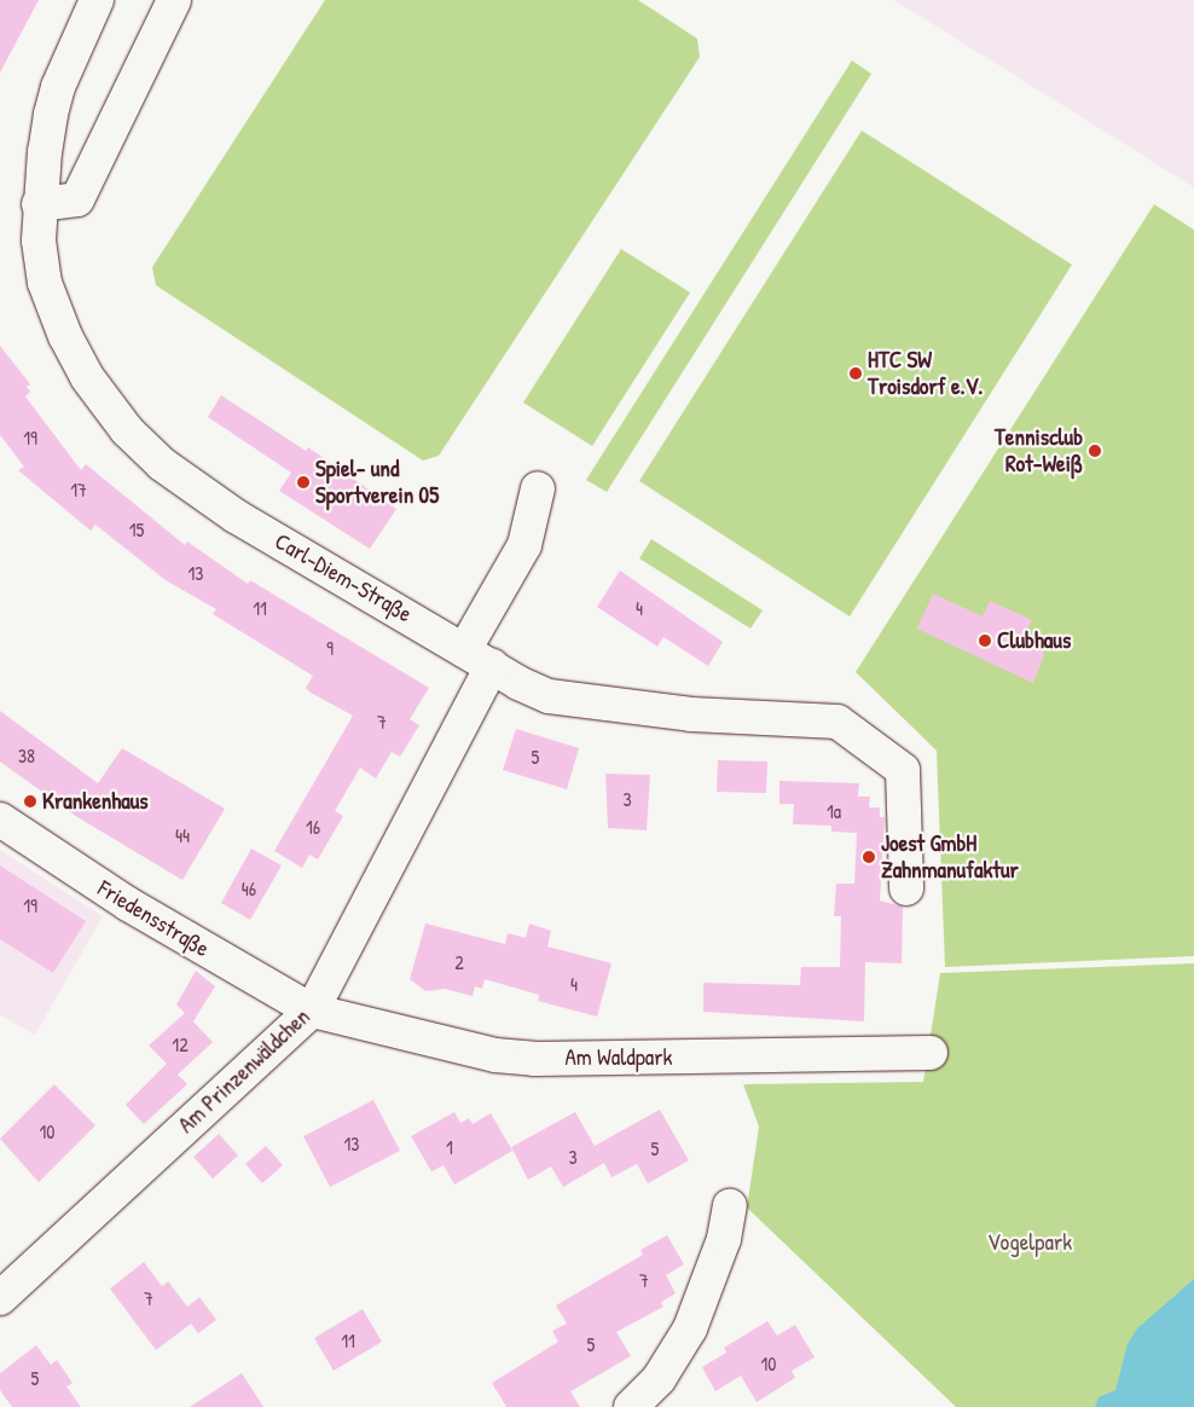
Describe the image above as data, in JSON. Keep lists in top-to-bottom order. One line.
{"streets":{"street":["Carl-Diem-Straße","Friedensstraße","Am Waldpark","Am Prinzenwäldchen"]},"crossings":[["Carl-Diem-Straße","Am Prinzenwäldchen"],["Friedensstraße","Am Waldpark"],["Friedensstraße","Am Prinzenwäldchen"],["Am Waldpark","Am Prinzenwäldchen"]],"parks":["Vogelpark"],"places":["HTC SW Troisdorf e.V.","Tennisclub Rot-Weiß","Spiel- und Sportverein 05","Clubhaus","Krankenhaus","Joest GmbH Zahnmanufaktur"],"house_numbers":["19","17","15","13","11","4","9","7","38","5","3","1a","16","44","46","19","2","4","12","10","13","1","5","3","7","7","11","5","10","5"]}
